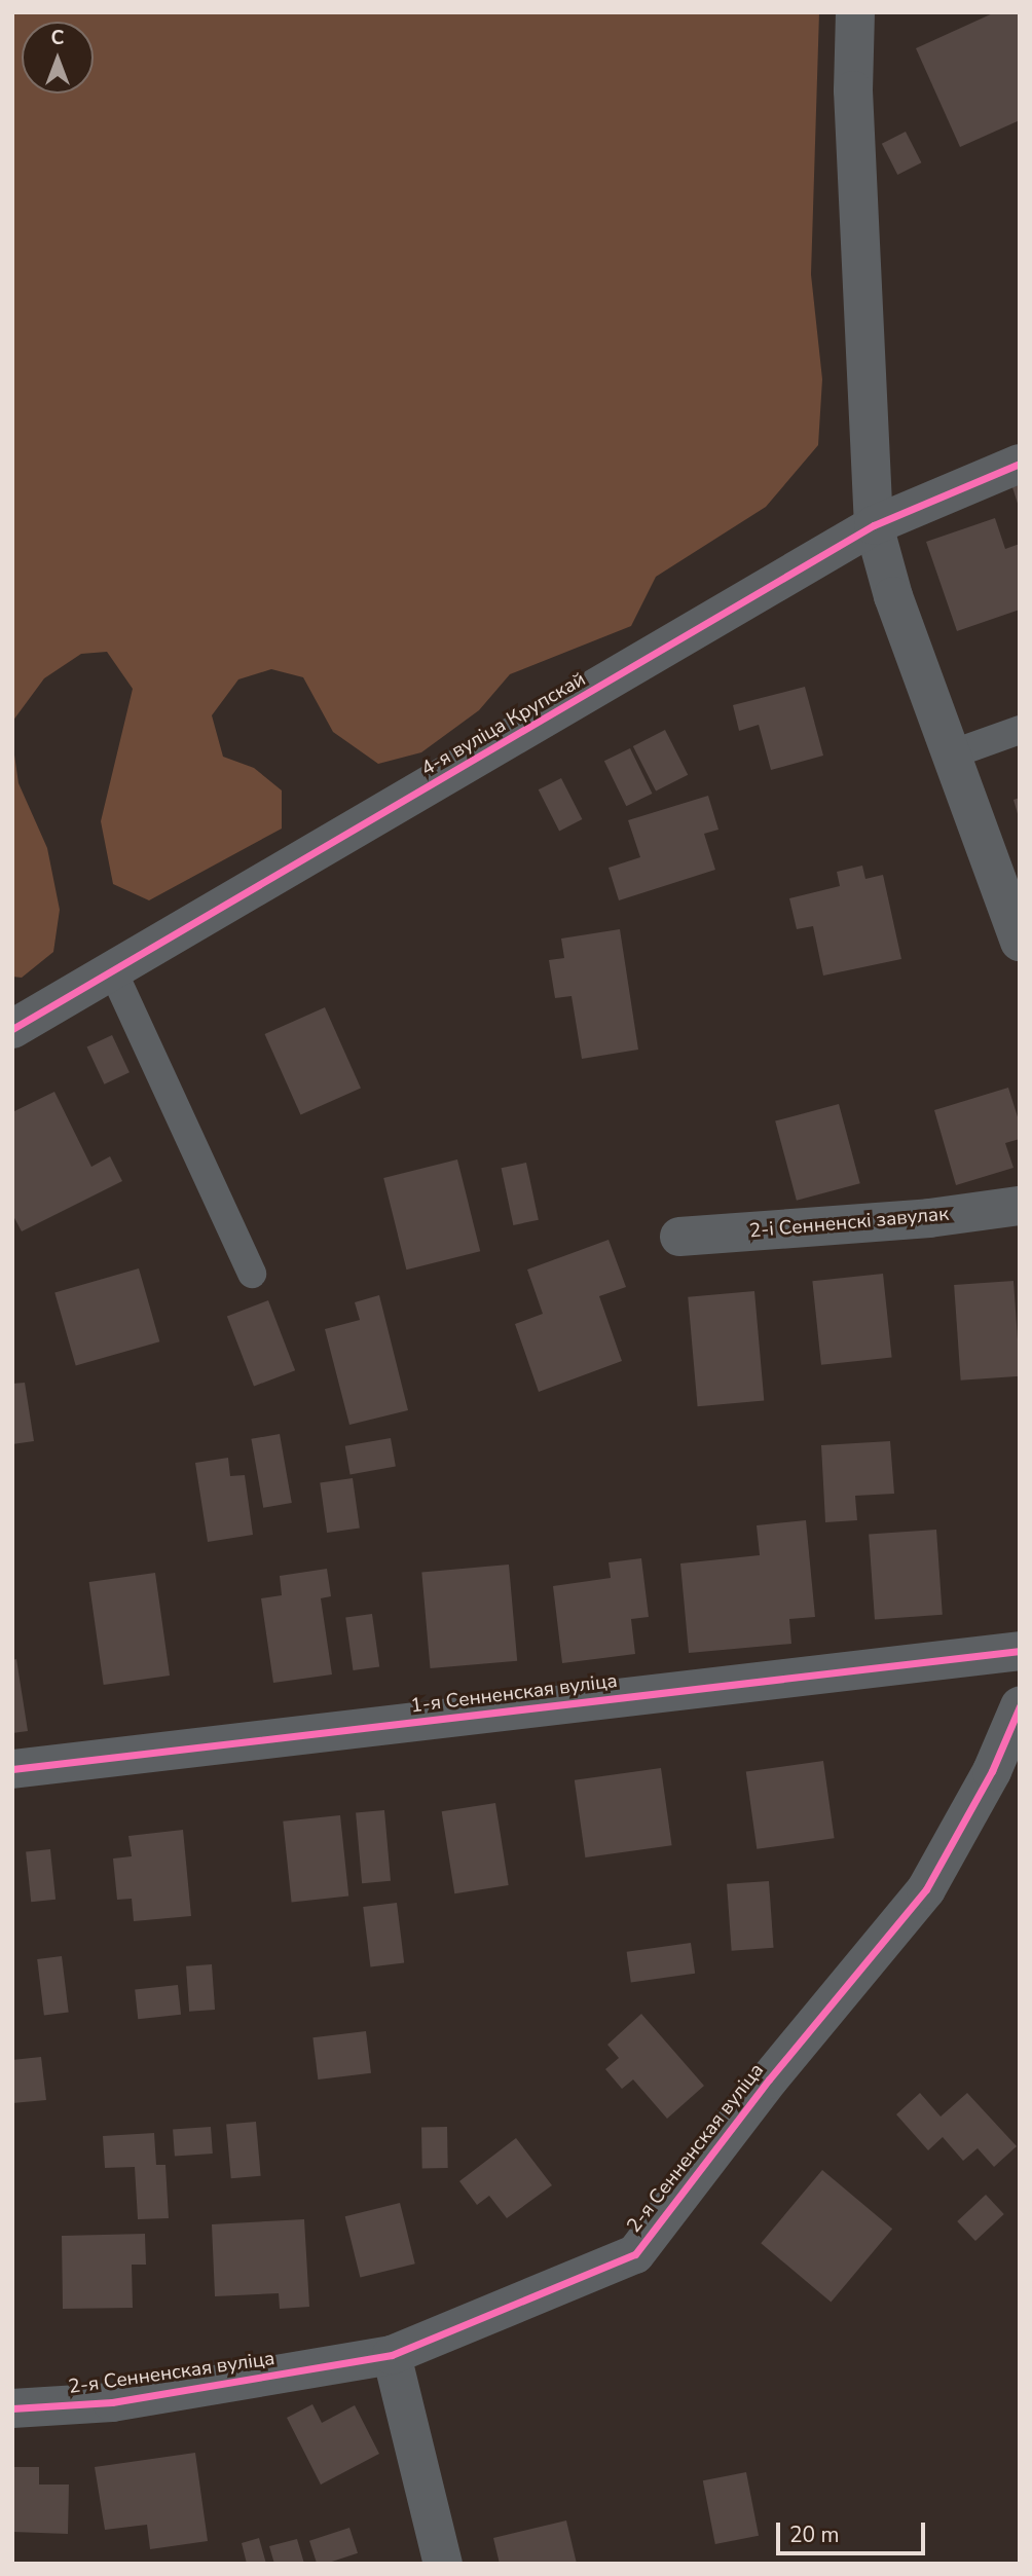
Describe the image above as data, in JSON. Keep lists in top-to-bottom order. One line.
{"streets":{"street":["4-я вуліца Крупскай","2-і Сенненскі завулак","1-я Сенненская вуліца","2-я Сенненская вуліца"]},"scale_bar":"20 m","north":"top"}
